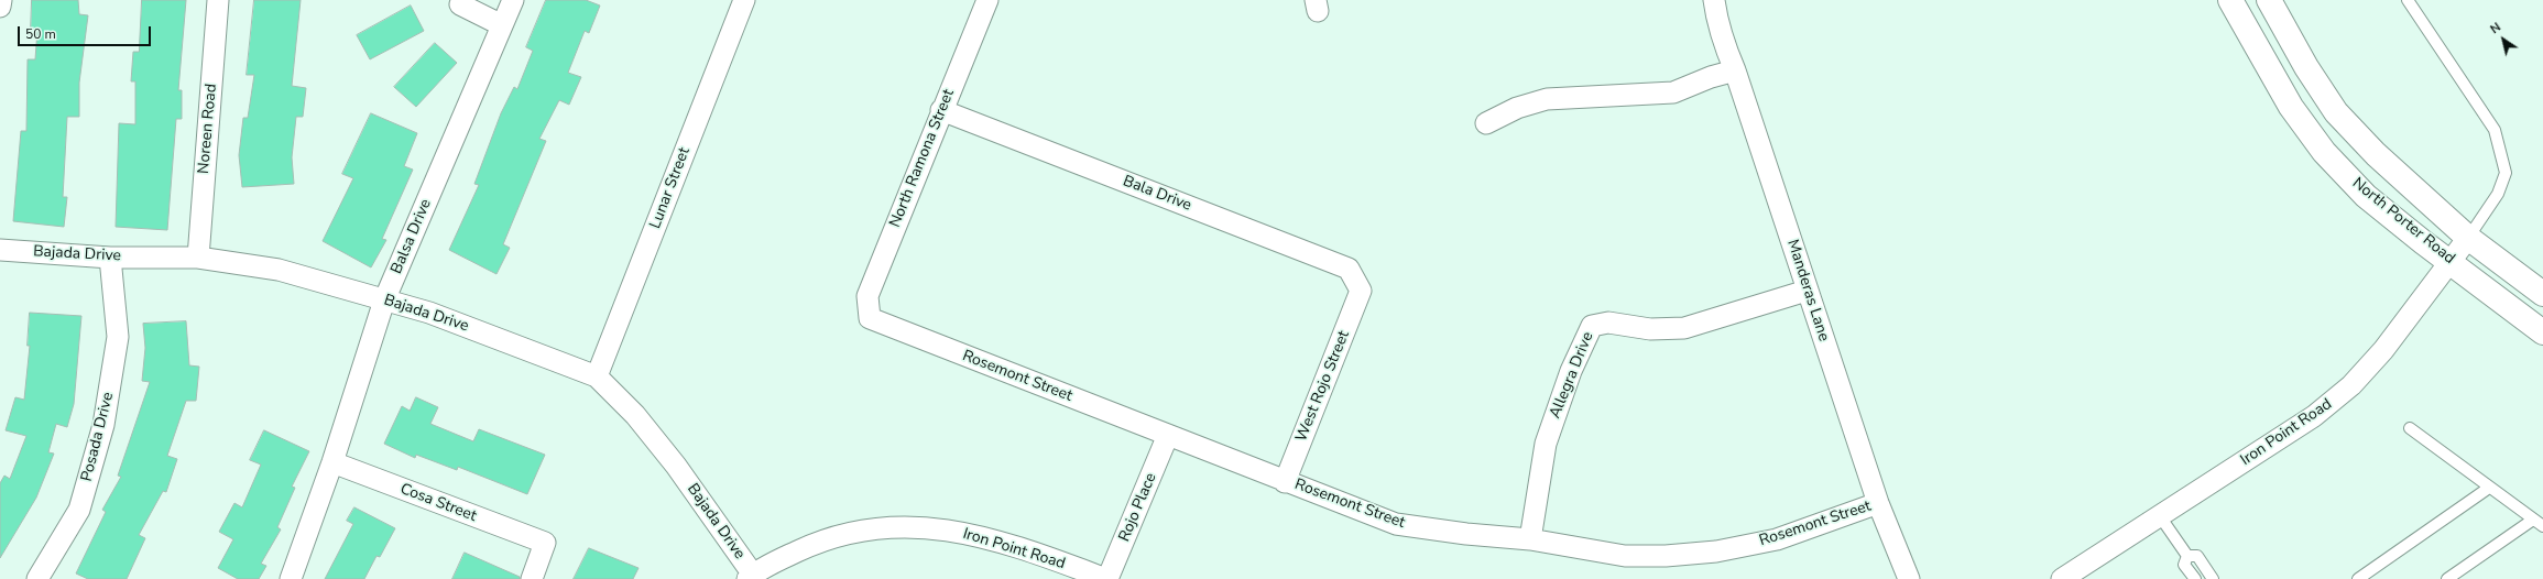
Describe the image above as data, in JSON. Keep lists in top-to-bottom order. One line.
{"streets":{"street":["Noreen Road","North Ramona Street","Lunar Street","Bala Drive","North Porter Road","Balsa Drive","Bajada Drive","Manderas Lane","Allegra Drive","Rosemont Street","West Rojo Street","Iron Point Road","Posada Drive","Cosa Street","Rojo Place"]},"crossings":[["Noreen Road","Bajada Drive"],["North Ramona Street","Bala Drive"],["North Ramona Street","Rosemont Street"],["Lunar Street","Bajada Drive"],["Bala Drive","West Rojo Street"],["North Porter Road","Iron Point Road"],["Balsa Drive","Bajada Drive"],["Balsa Drive","Cosa Street"],["Bajada Drive","Iron Point Road"],["Bajada Drive","Posada Drive"],["Manderas Lane","Allegra Drive"],["Manderas Lane","Rosemont Street"],["Allegra Drive","Rosemont Street"],["Rosemont Street","West Rojo Street"],["Rosemont Street","Rojo Place"],["Iron Point Road","Rojo Place"]],"scale_bar":"50 m","north":"top left"}
